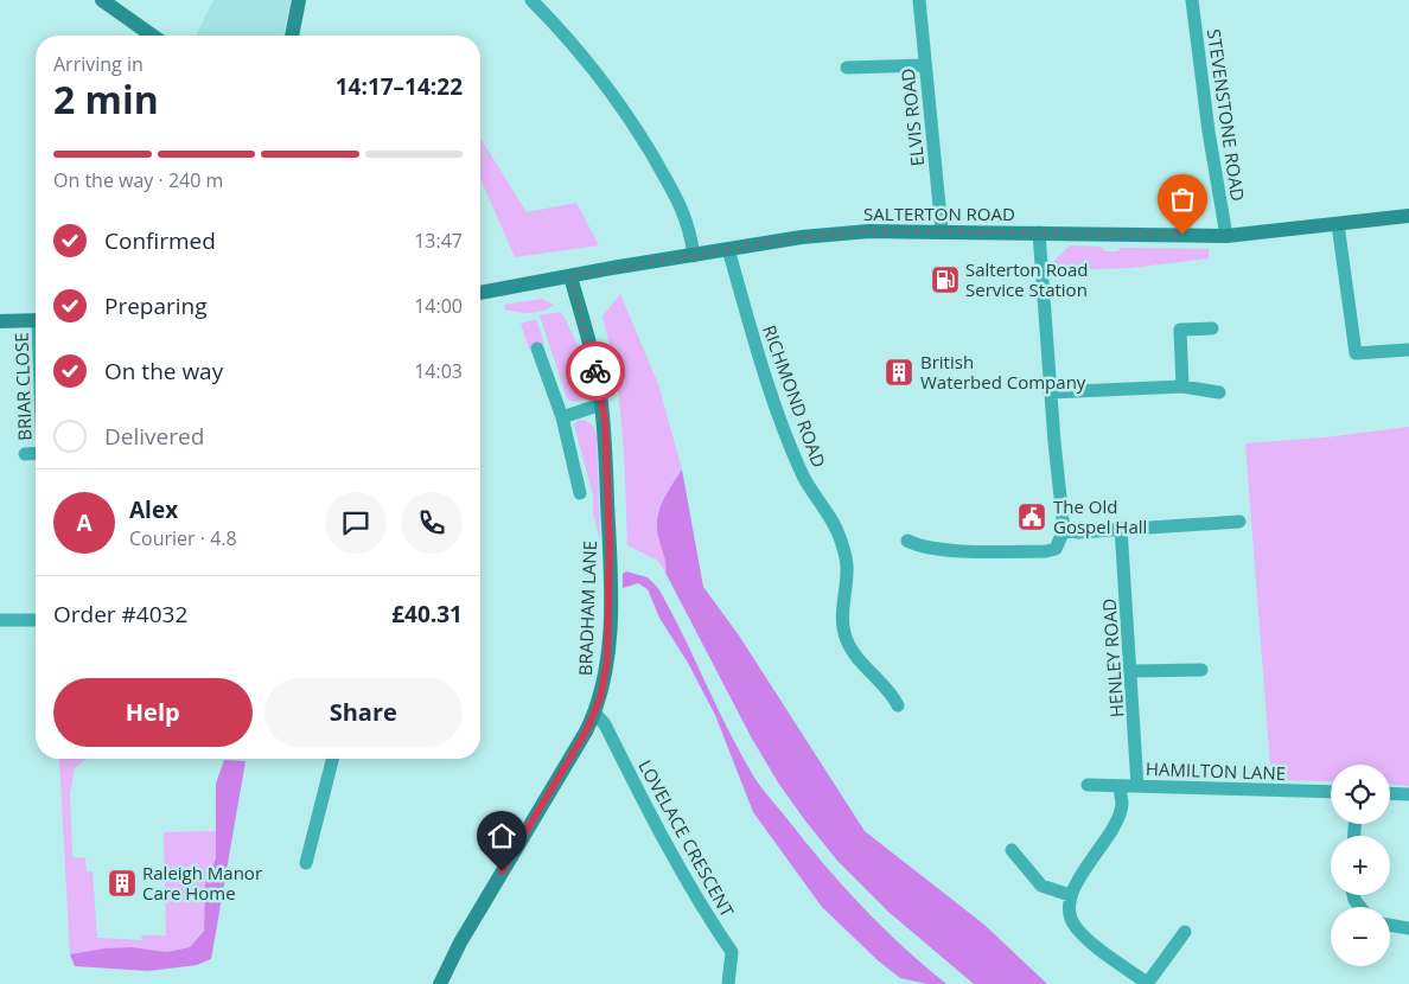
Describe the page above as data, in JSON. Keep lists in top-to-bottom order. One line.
{"streets":{"main road":["SALTERTON ROAD","BRADHAM LANE"],"street":["STEVENSTONE ROAD","ELVIS ROAD","BRIAR CLOSE","RICHMOND ROAD","HENLEY ROAD","HAMILTON LANE","LOVELACE CRESCENT"]},"crossings":[["STEVENSTONE ROAD","SALTERTON ROAD"],["ELVIS ROAD","SALTERTON ROAD"],["SALTERTON ROAD","RICHMOND ROAD"],["SALTERTON ROAD","BRADHAM LANE"],["BRADHAM LANE","LOVELACE CRESCENT"],["HENLEY ROAD","HAMILTON LANE"]],"places":{"fuel station":["Salterton Road Service Station"],"building":["British Waterbed Company","Raleigh Manor Care Home"],"public building":["The Old Gospel Hall"]},"page":{"heading":["2 min","Arriving in","14:17–14:22"],"panel":["Alex","Courier · 4.8","Order #4032","£40.31"],"bar":"On the way · 240 m","list":[["Confirmed","13:47"],["Preparing","14:00"],["On the way","14:03"],"Delivered"],"round":"A","buttons":["Help","Share"],"map_buttons":["+","−"]}}
